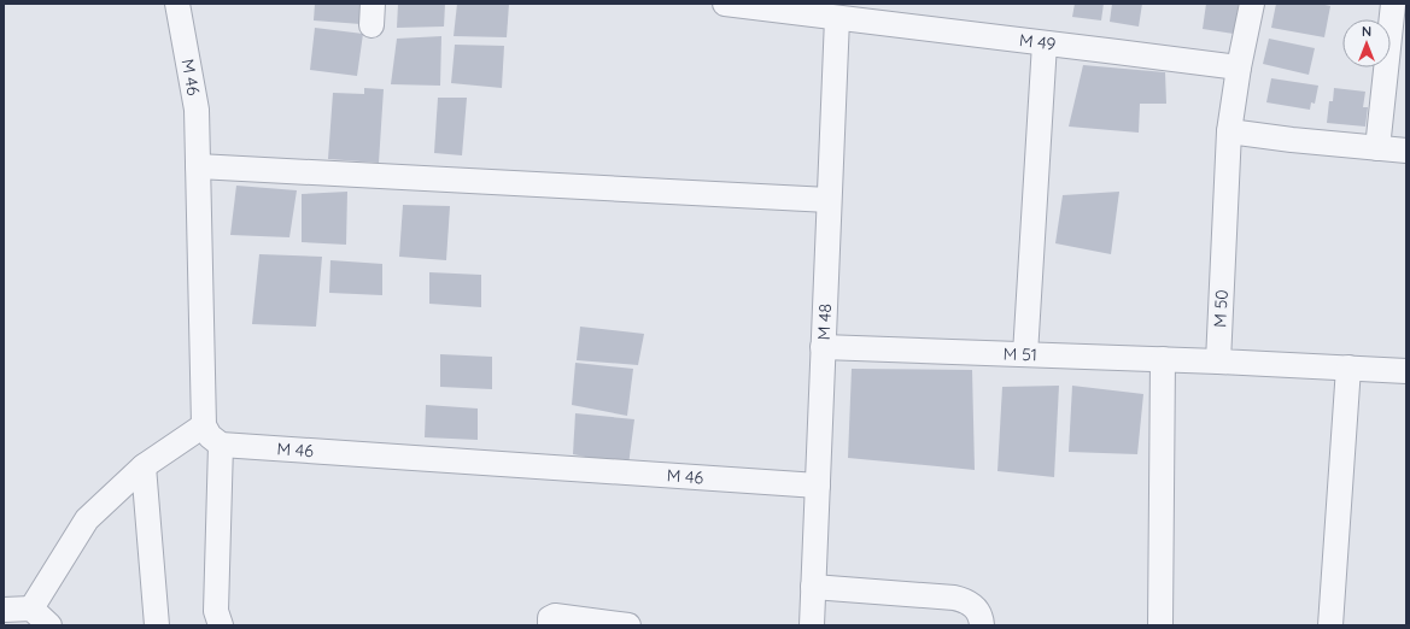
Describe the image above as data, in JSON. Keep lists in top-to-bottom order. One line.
{"streets":{"street":["M 49","M 46","M 50","M 48","M 51"]},"crossings":[["M 49","M 50"],["M 49","M 48"],["M 46","M 48"],["M 50","M 51"],["M 48","M 51"]],"north":"top"}
